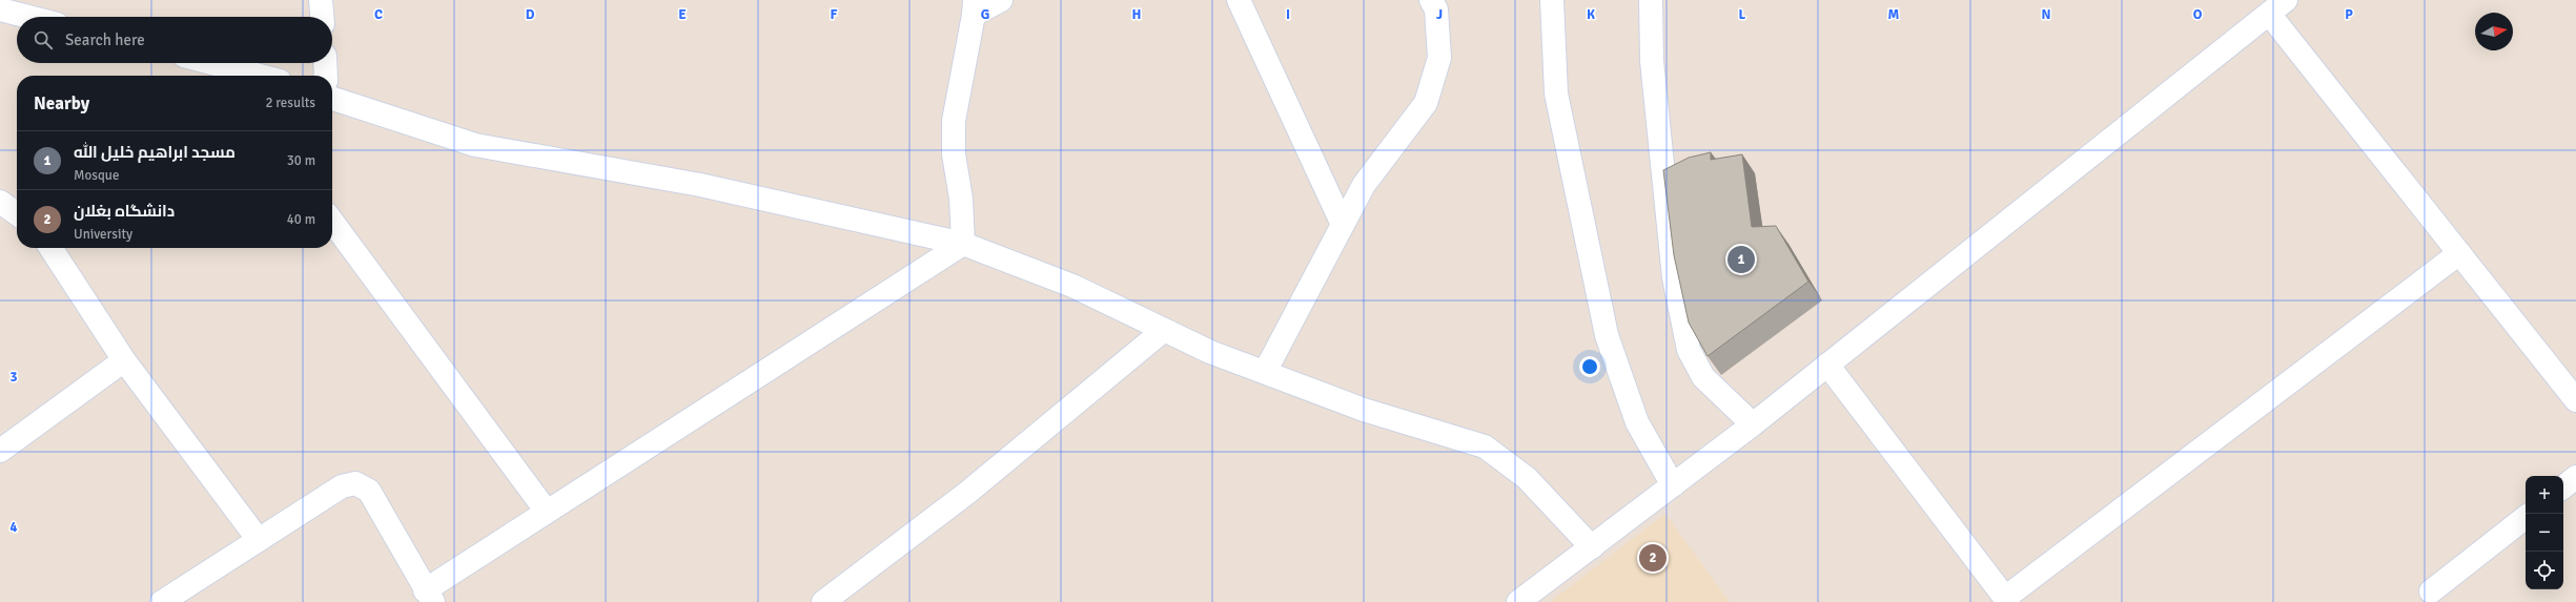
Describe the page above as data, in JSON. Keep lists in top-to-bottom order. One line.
{"north":"right","page":{"search":"Search here","heading":["Nearby","2 results"],"list":[{"mark":"1","name":"مسجد ابراهیم خلیل الله","note":"Mosque","value":"30 m"},{"mark":"2","name":"دانشگاه بغلان","note":"University","value":"40 m"}],"pins":["1","2"],"map_buttons":["+","−"]},"grid":{"columns":["C","D","E","F","G","H","I","J","K","L","M","N","O","P"],"rows":["3","4"]}}
